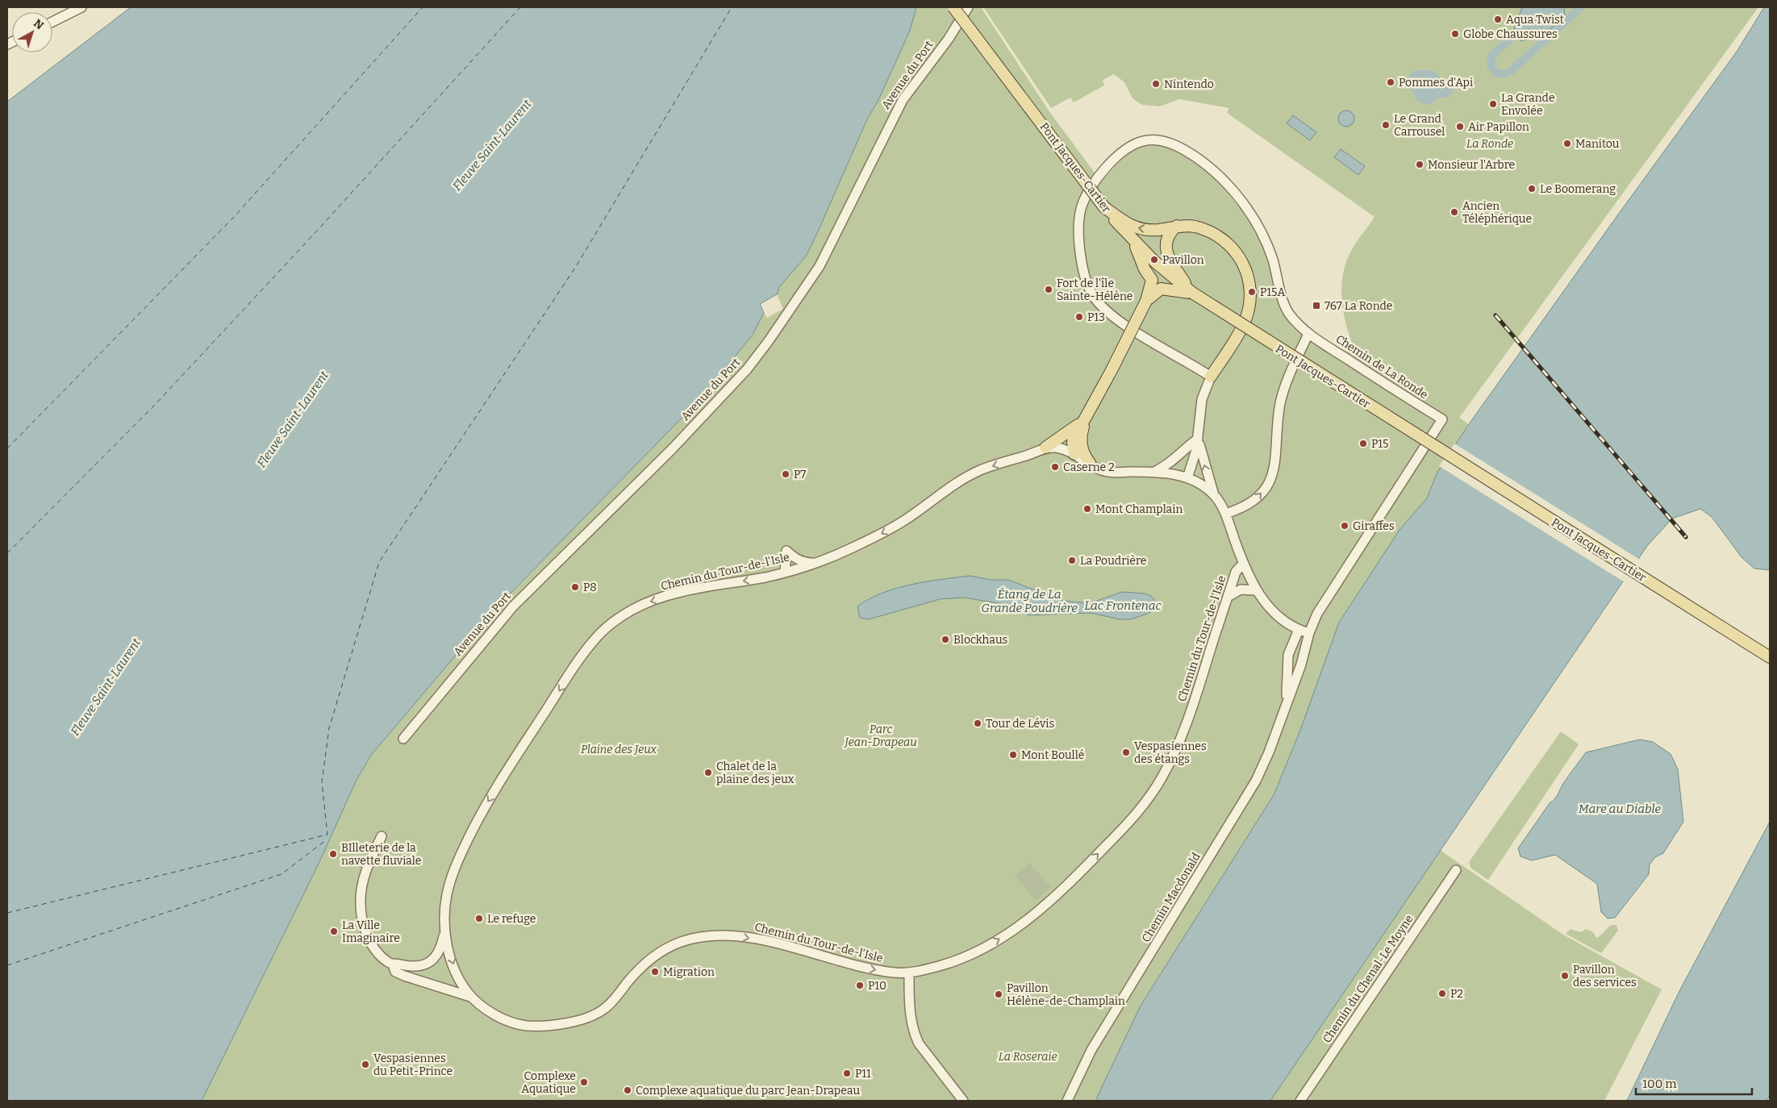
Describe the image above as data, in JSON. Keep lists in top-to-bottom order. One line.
{"streets":{"main road":["Pont Jacques-Cartier"],"street":["Avenue du Port","Chemin de La Ronde","Chemin du Tour-de-l'Isle","Chemin Macdonald","Chemin du Chenal-Le Moyne"]},"crossings":[["Chemin de La Ronde","Chemin Macdonald"]],"water":["Fleuve Saint-Laurent","Étang de La Grande Poudrière","Lac Frontenac","Mare au Diable"],"parks":["La Ronde","Parc Jean-Drapeau","Plaine des Jeux","La Roseraie"],"places":{"other":["Aqua Twist","Globe Chaussures","Pommes d'Api","Nintendo","La Grande Envolée","Le Grand Carrousel","Air Papillon","Manitou","Monsieur l'Arbre","Le Boomerang","Ancien Téléphérique","Pavillon","Fort de l'île Sainte-Hélène","P15A","P13","P15","Caserne 2","P7","Mont Champlain","Giraffes","La Poudrière","P8","Blockhaus","Tour de Lévis","Vespasiennes des étangs","Mont Boullé","Chalet de la plaine des jeux","BIlleterie de la navette fluviale","Le refuge","La Ville Imaginaire","Migration","Pavillon des services","P10","P2","Pavillon Hélène-de-Champlain","Vespasiennes du Petit-Prince","P11","Complexe Aquatique","Complexe aquatique du parc Jean-Drapeau"],"transit":["767 La Ronde"]},"scale_bar":"100 m","north":"top right"}
